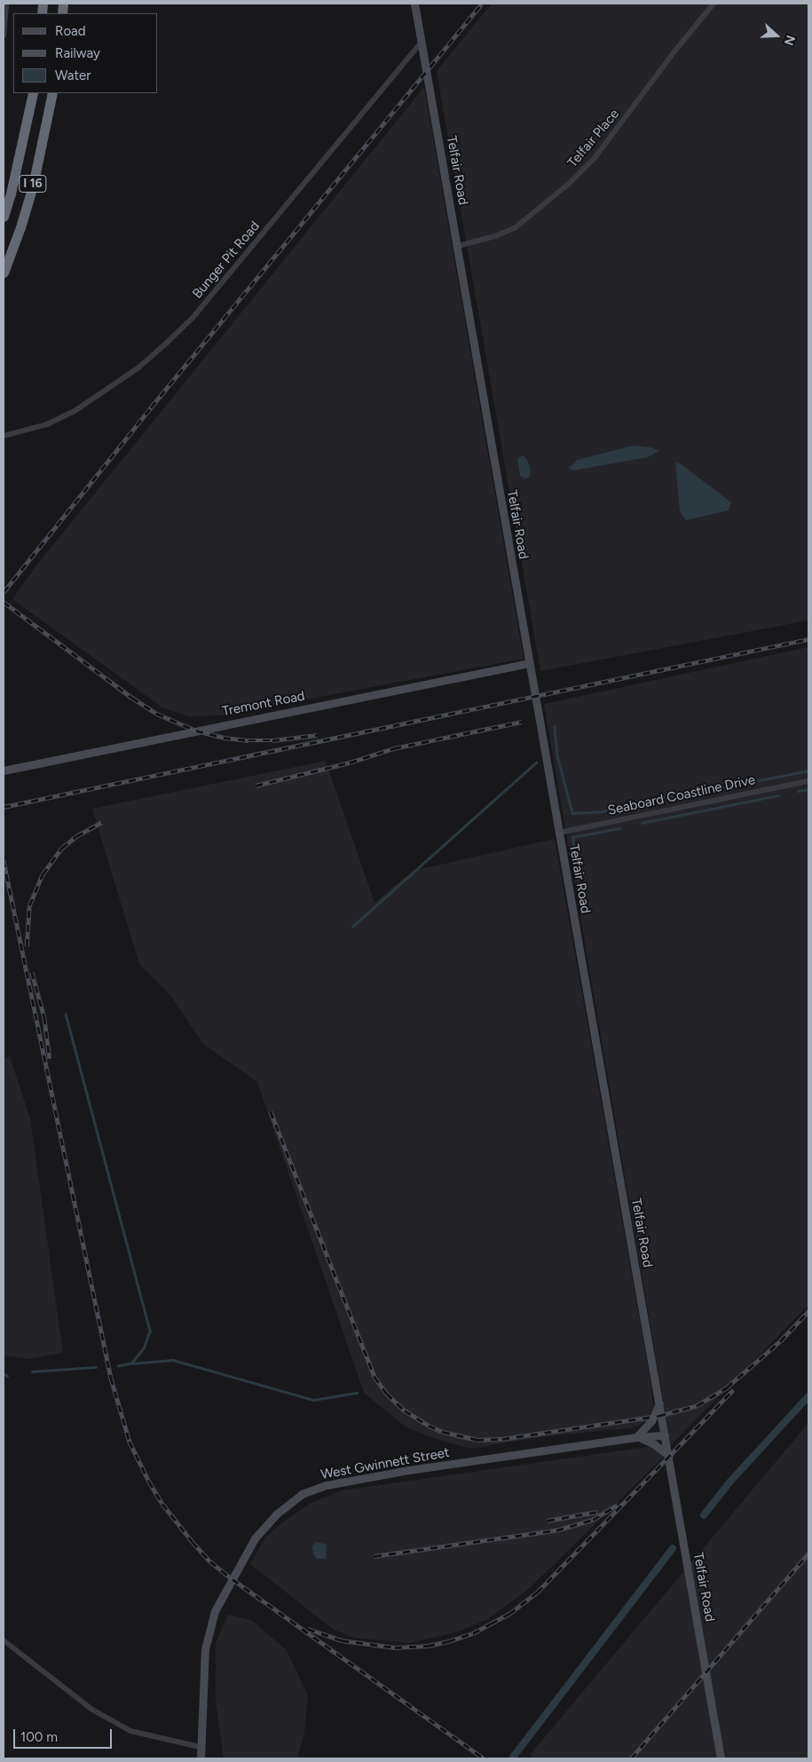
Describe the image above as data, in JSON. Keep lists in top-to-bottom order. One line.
{"streets":{"highway":["I 16"],"street":["Telfair Place","Telfair Road","Bunger Pit Road","Tremont Road","Seaboard Coastline Drive","West Gwinnett Street"]},"crossings":[["Telfair Place","Telfair Road"],["Telfair Road","Bunger Pit Road"],["Telfair Road","Tremont Road"],["Telfair Road","Seaboard Coastline Drive"],["Telfair Road","West Gwinnett Street"]],"legend":["Road","Railway","Water"],"scale_bar":"100 m","north":"right"}
